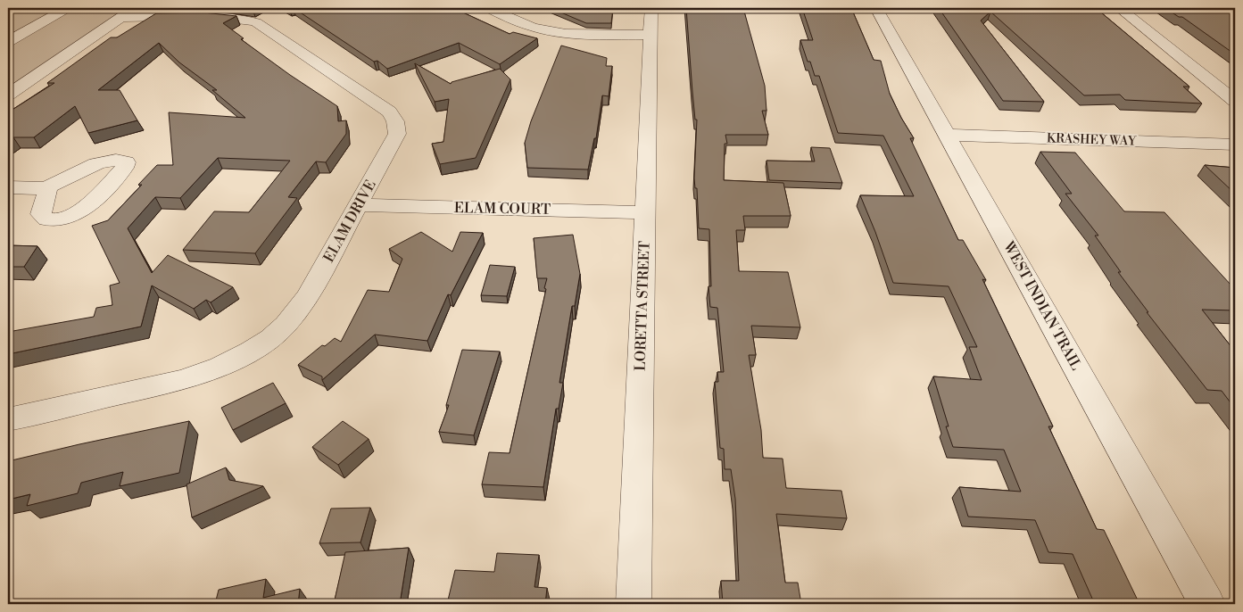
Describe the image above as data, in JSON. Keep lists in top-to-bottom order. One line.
{"streets":{"street":["KRASHEY WAY","ELAM COURT","ELAM DRIVE","LORETTA STREET","WEST INDIAN TRAIL"]},"crossings":[["KRASHEY WAY","WEST INDIAN TRAIL"],["ELAM COURT","ELAM DRIVE"],["ELAM COURT","LORETTA STREET"]]}
